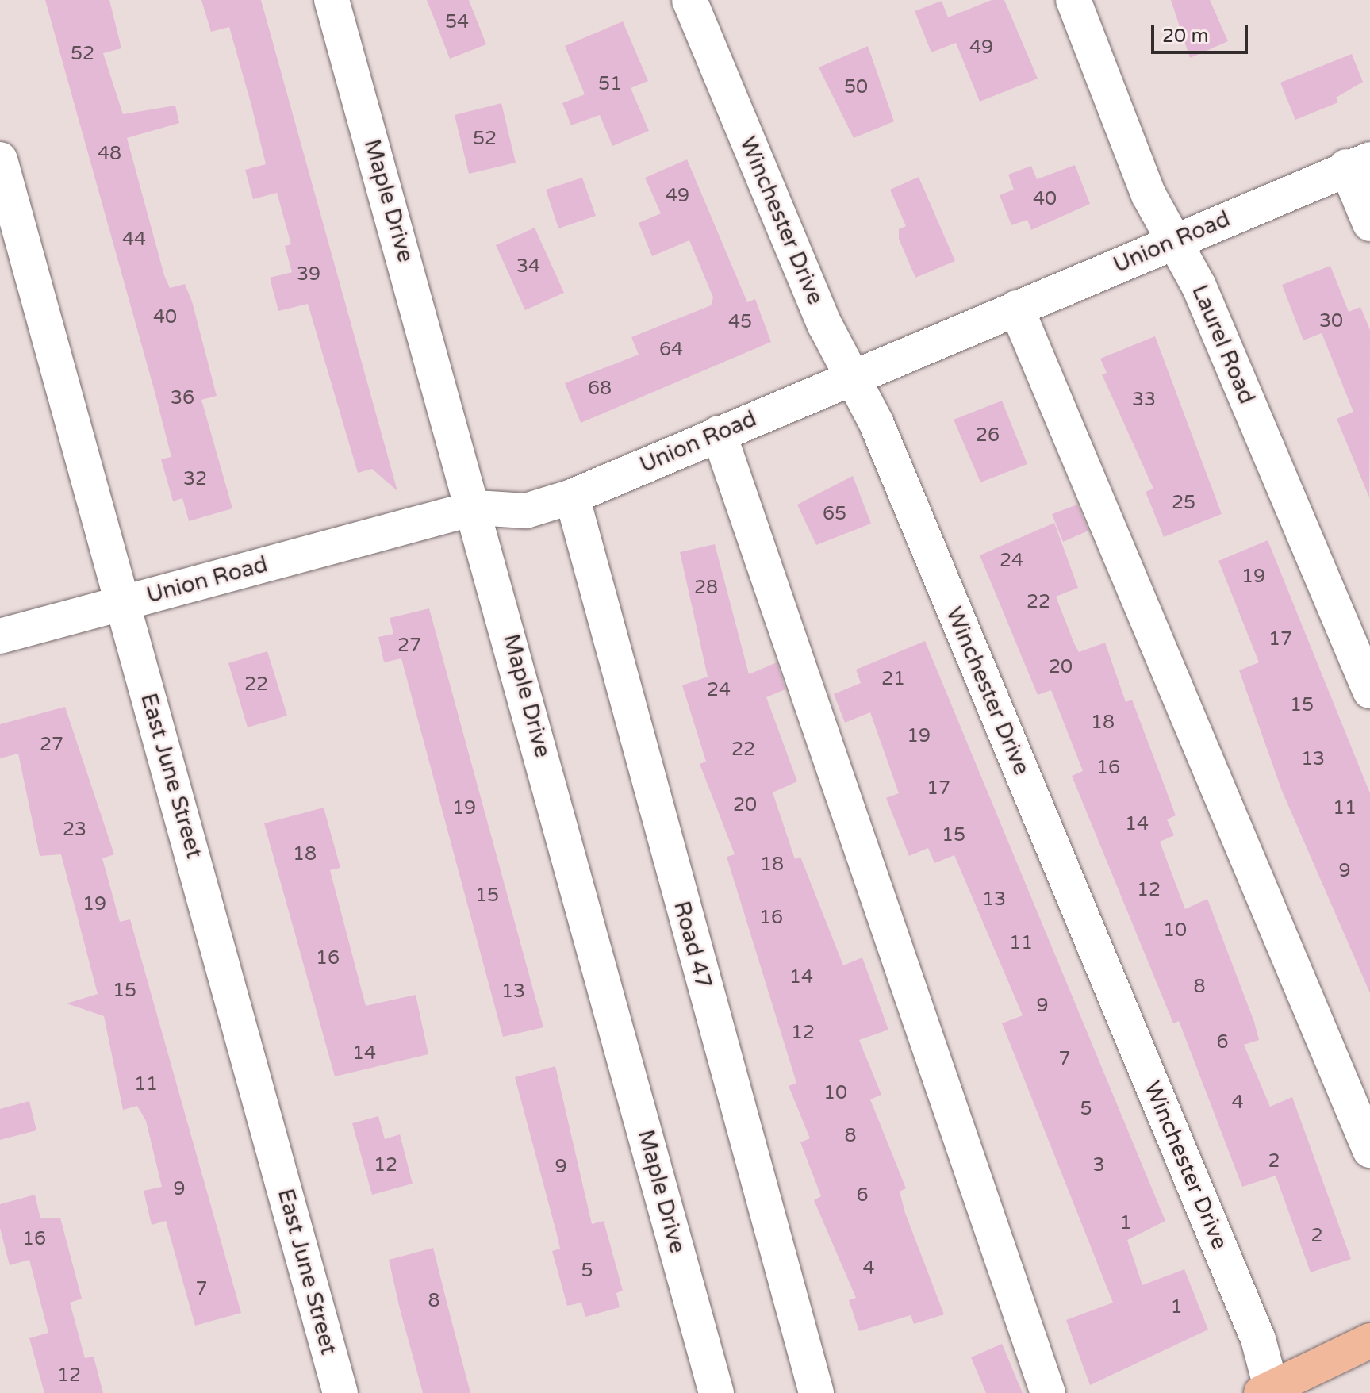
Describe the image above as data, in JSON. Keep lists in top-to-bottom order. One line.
{"streets":{"street":["Maple Drive","Winchester Drive","Union Road","Laurel Road","East June Street","Road 47"]},"crossings":[["Maple Drive","Union Road"],["Winchester Drive","Union Road"],["Union Road","Laurel Road"],["Union Road","East June Street"],["Union Road","Road 47"]],"house_numbers":["54","49","52","51","50","52","48","49","40","44","34","39","40","30","45","64","68","36","33","26","32","25","65","24","19","28","22","17","27","20","21","22","24","15","18","19","27","22","13","16","17","20","19","11","14","23","15","18","18","9","12","15","13","19","16","10","11","16","14","8","15","13","9","12","6","14","7","11","10","4","5","8","2","12","3","9","9","6","1","2","16","4","5","7","8","1","12"],"scale_bar":"20 m"}
